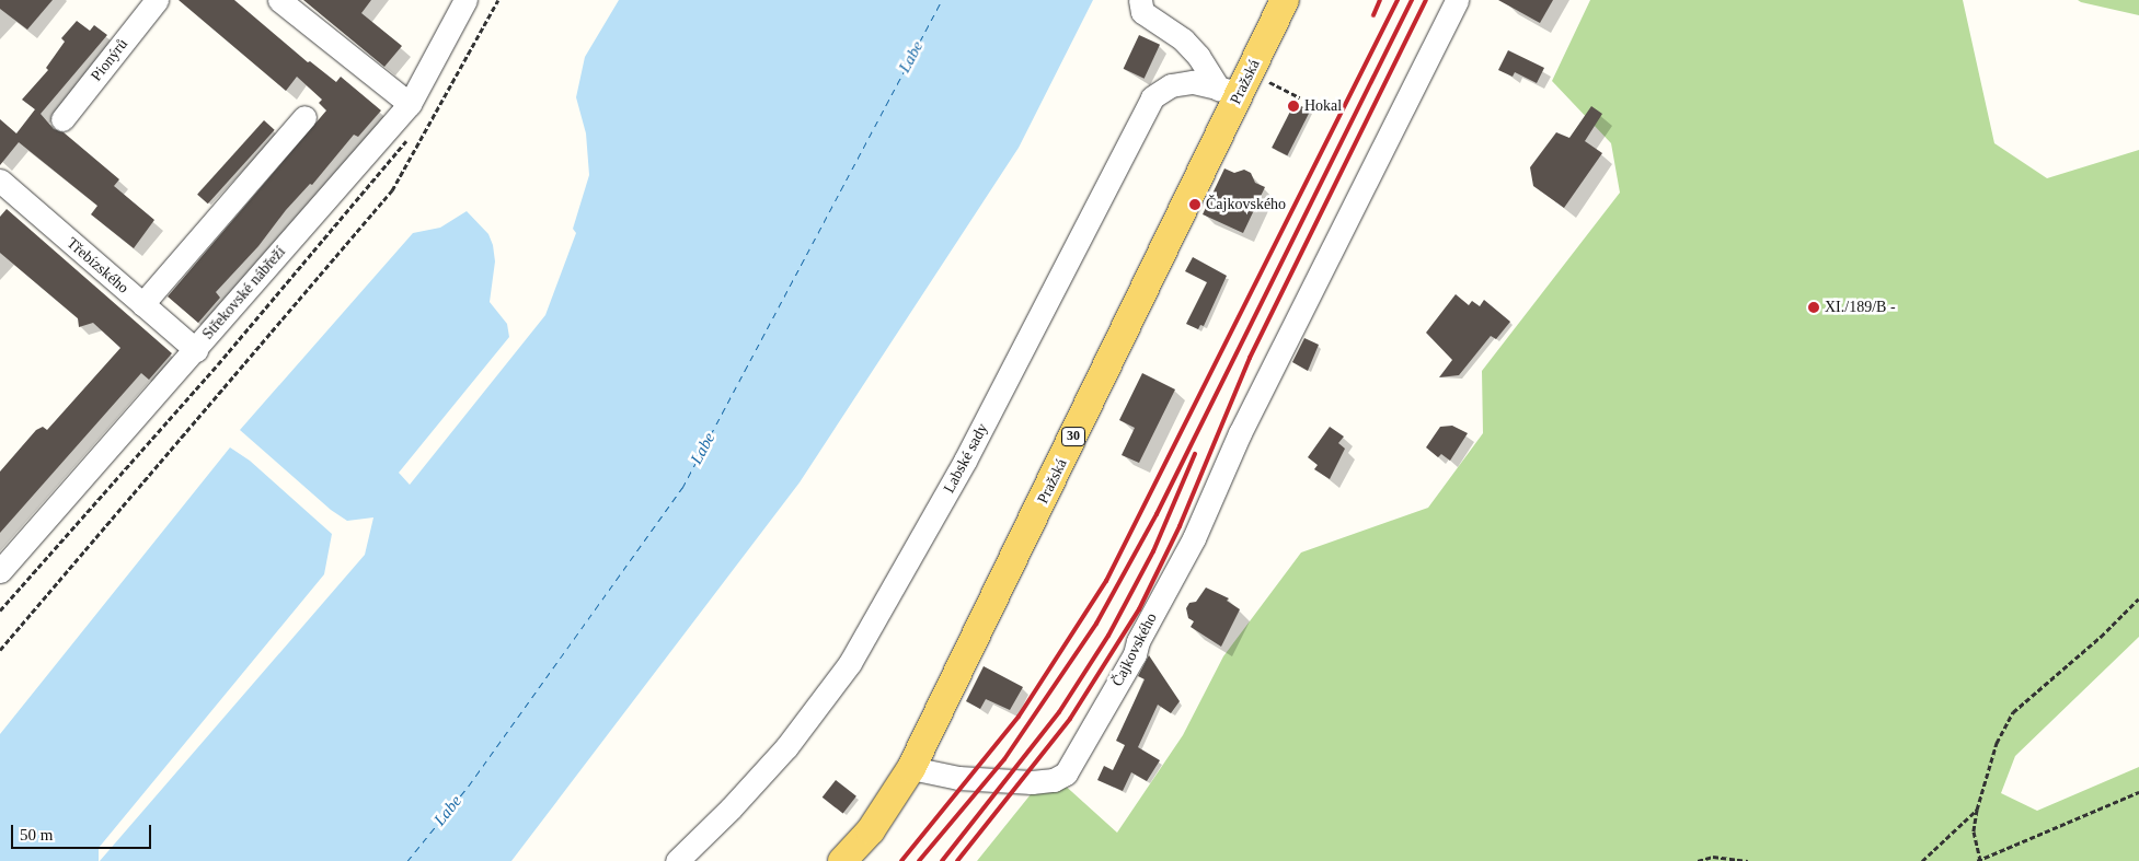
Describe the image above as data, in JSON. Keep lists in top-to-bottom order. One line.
{"streets":{"main road":["Pražská","30"],"street":["Pionýrů","Třebízského","Střekovské nábřeží","Labské sady","Čajkovského"]},"crossings":[["Pražská","Labské sady"],["Pražská","Čajkovského"],["Třebízského","Střekovské nábřeží"]],"water":["Labe"],"places":["Hokal","Čajkovského","XI./189/B -"],"scale_bar":"50 m"}
